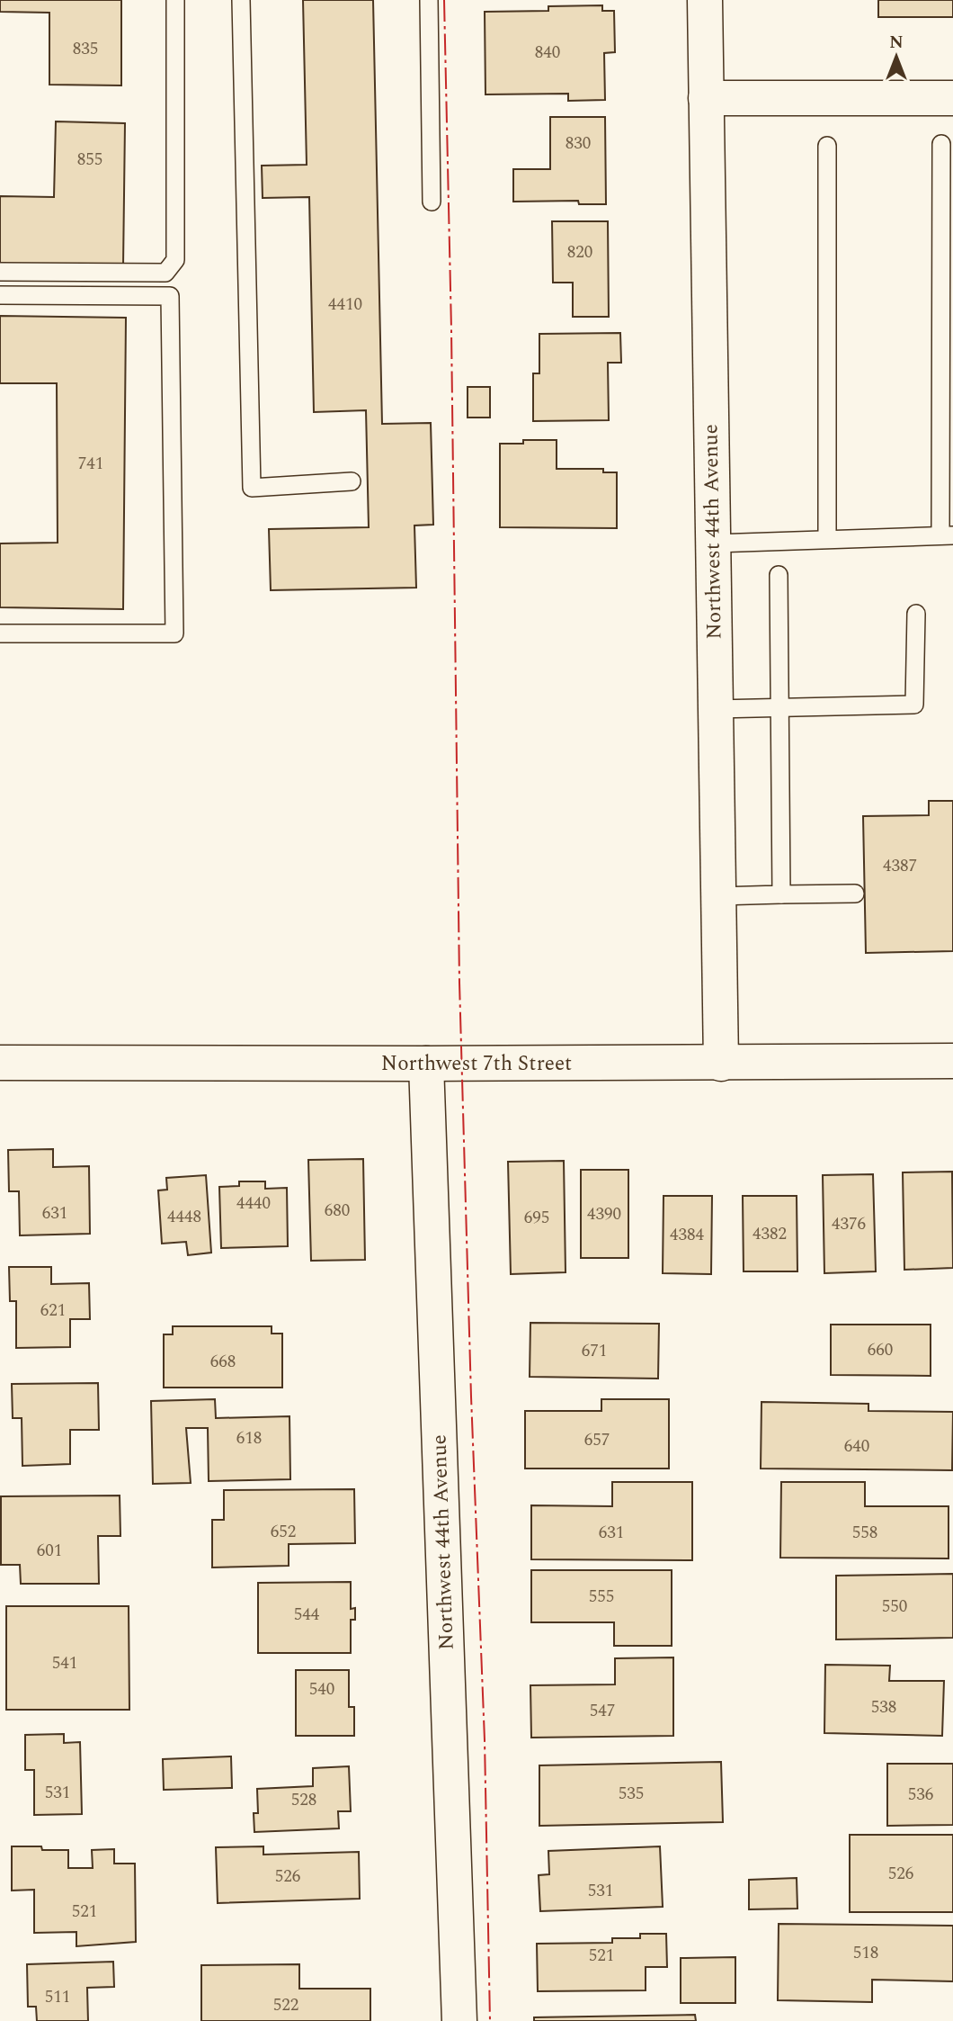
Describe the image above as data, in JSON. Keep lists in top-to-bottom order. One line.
{"streets":{"street":["Northwest 44th Avenue","Northwest 7th Street"]},"crossings":[["Northwest 44th Avenue","Northwest 7th Street"]],"house_numbers":["835","840","830","855","820","4410","741","4387","4440","680","631","4390","4448","695","4376","4382","4384","621","660","671","668","618","657","640","652","631","558","601","555","550","544","541","540","538","547","531","535","536","528","526","526","531","521","518","521","511","522"],"north":"top"}
